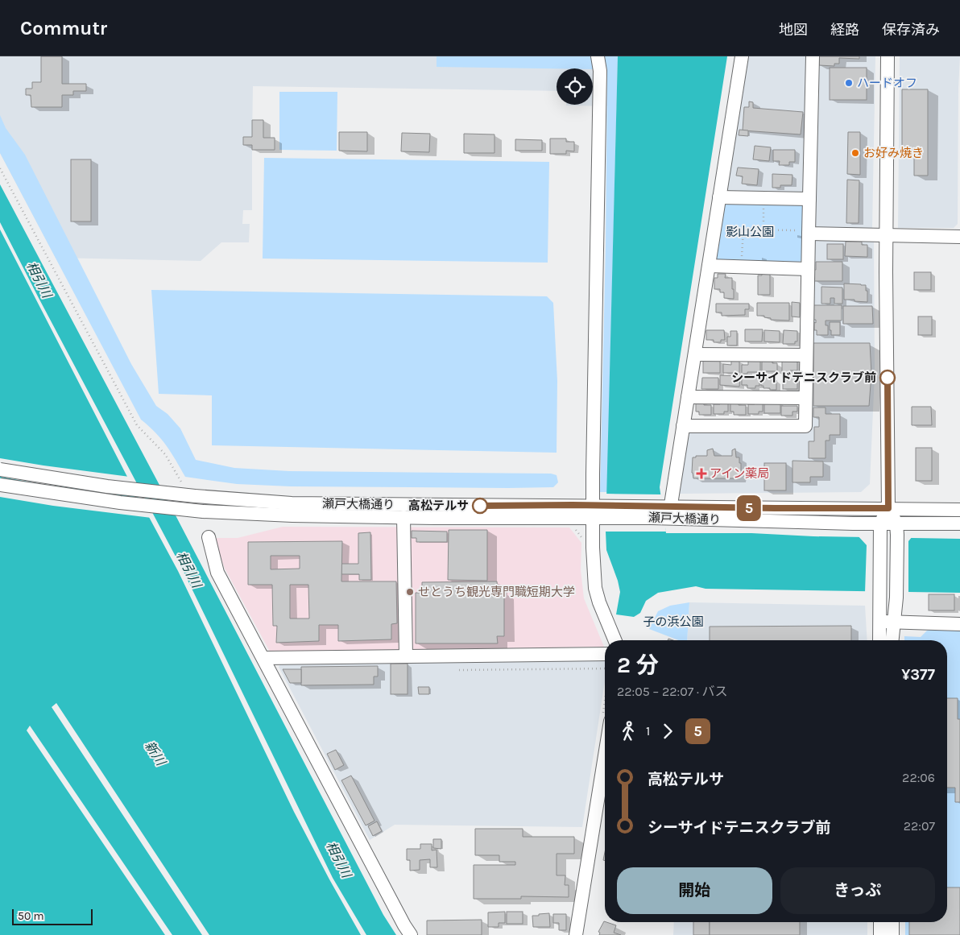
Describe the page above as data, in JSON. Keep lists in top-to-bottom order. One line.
{"streets":{"street":["瀬戸大橋通り"]},"water":["相引川","新川"],"parks":["影山公園","子の浜公園"],"places":{"other":["ハードオフ","お好み焼き","シーサイドテニスクラブ前","高松テルサ","せとうち観光専門職短期大学"],"health":["アイン薬局"]},"lines":["bus line 5"],"scale_bar":"50 m","page":{"header":"Commutr","nav":["地図","経路","保存済み"],"on_map":"5","heading":["2 分","22:05 – 22:07 · バス","¥377"],"legs":["1","5"],"list":[{"name":"高松テルサ","value":"22:06"},{"name":"シーサイドテニスクラブ前","value":"22:07"}],"buttons":["開始","きっぷ"],"scale":"50 m"}}
